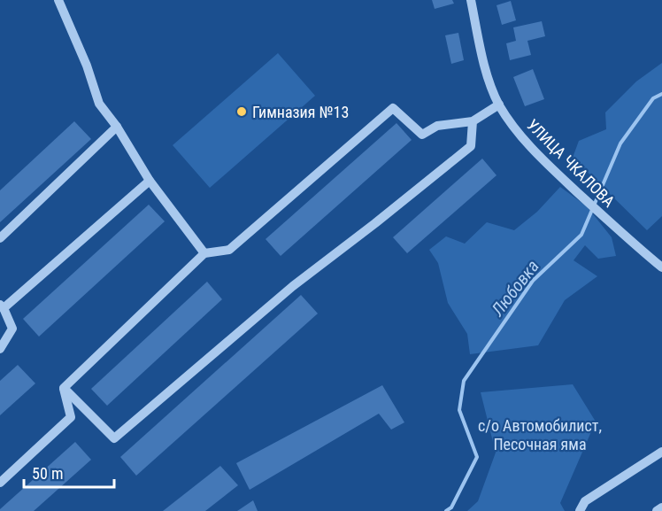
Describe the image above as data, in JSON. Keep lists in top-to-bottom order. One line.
{"streets":{"street":["УЛИЦА ЧКАЛОВА"]},"water":["Любовка"],"parks":["с/о Автомобилист, Песочная яма"],"places":["Гимназия №13"],"scale_bar":"50 m"}
